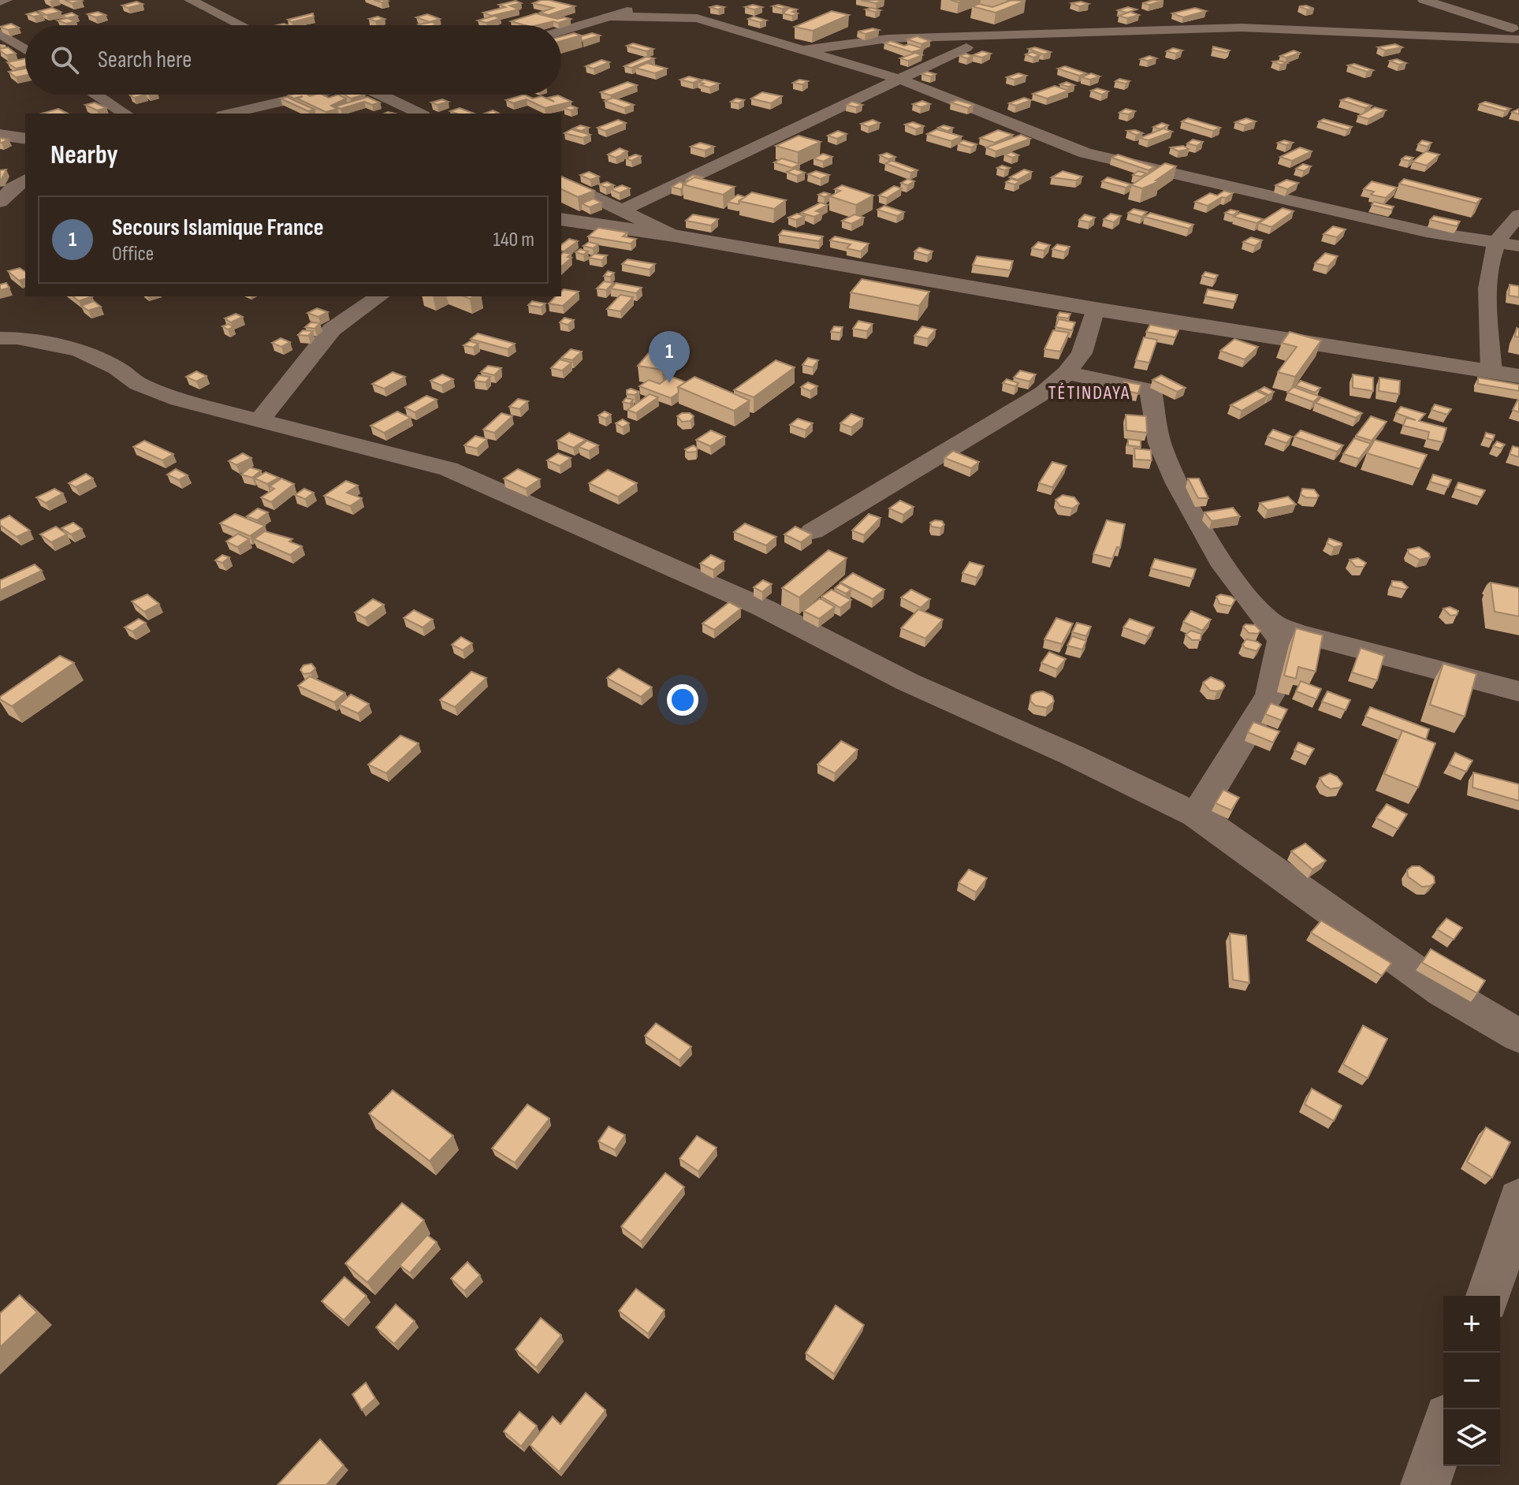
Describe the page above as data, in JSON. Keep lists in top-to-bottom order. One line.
{"districts":["TÉTINDAYA"],"page":{"search":"Search here","heading":"Nearby","list":[{"mark":"1","name":"Secours Islamique France","note":"Office","value":"140 m"}],"pins":"1","map_buttons":["+","−"]}}
